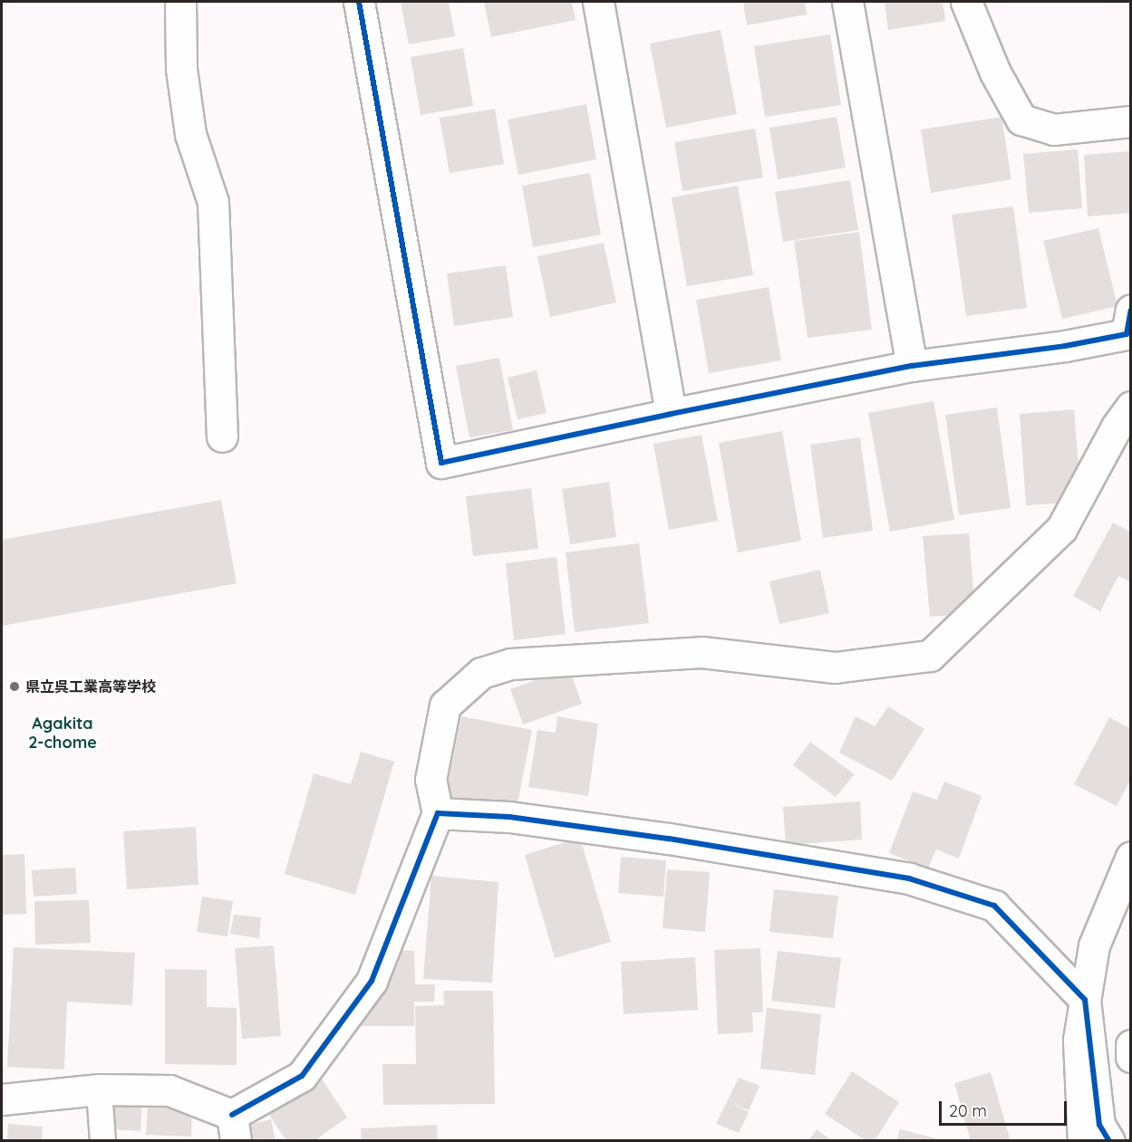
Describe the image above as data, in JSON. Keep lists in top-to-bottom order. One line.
{"districts":["Agakita 2-chome"],"places":["県立呉工業高等学校"],"scale_bar":"20 m"}
